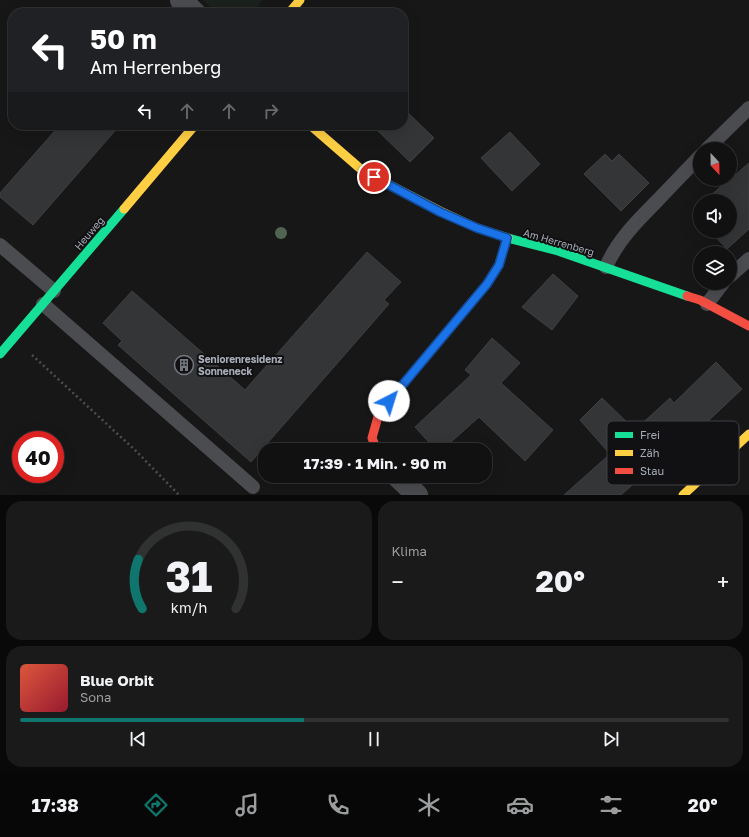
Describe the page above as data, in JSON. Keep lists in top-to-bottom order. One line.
{"streets":{"street":["Heuweg","Am Herrenberg"]},"places":{"building":["Seniorenresidenz Sonneneck"]},"legend":["Frei","Zäh","Stau"],"north":"bottom","page":{"turn":["50 m","Am Herrenberg"],"limit":"40","trip":"17:39 · 1 Min. · 90 m","tile":"Klima","heat":["−","20°","+"],"song":["Blue Orbit","Sona"],"tabs":["17:38","20°"],"gauge":["31","km/h"]}}
